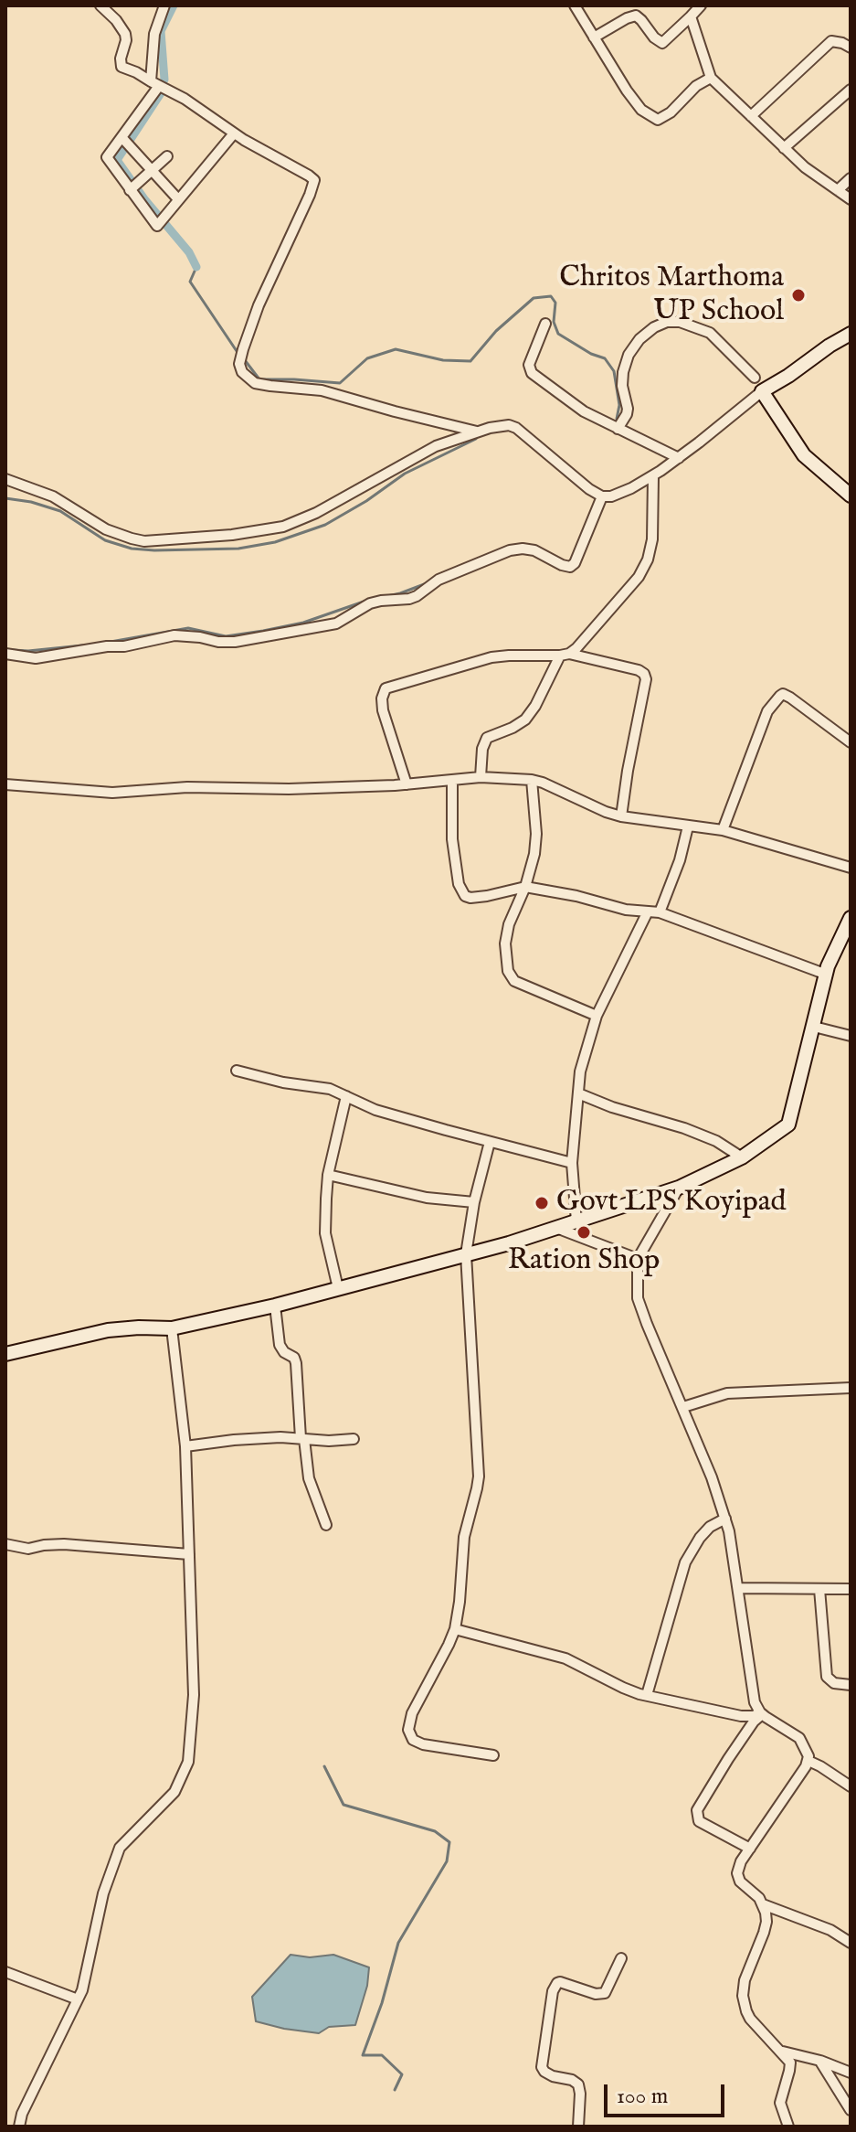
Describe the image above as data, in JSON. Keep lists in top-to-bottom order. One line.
{"places":["Chritos Marthoma UP School","Govt LPS Koyipad","Ration Shop"],"scale_bar":"100 m"}
